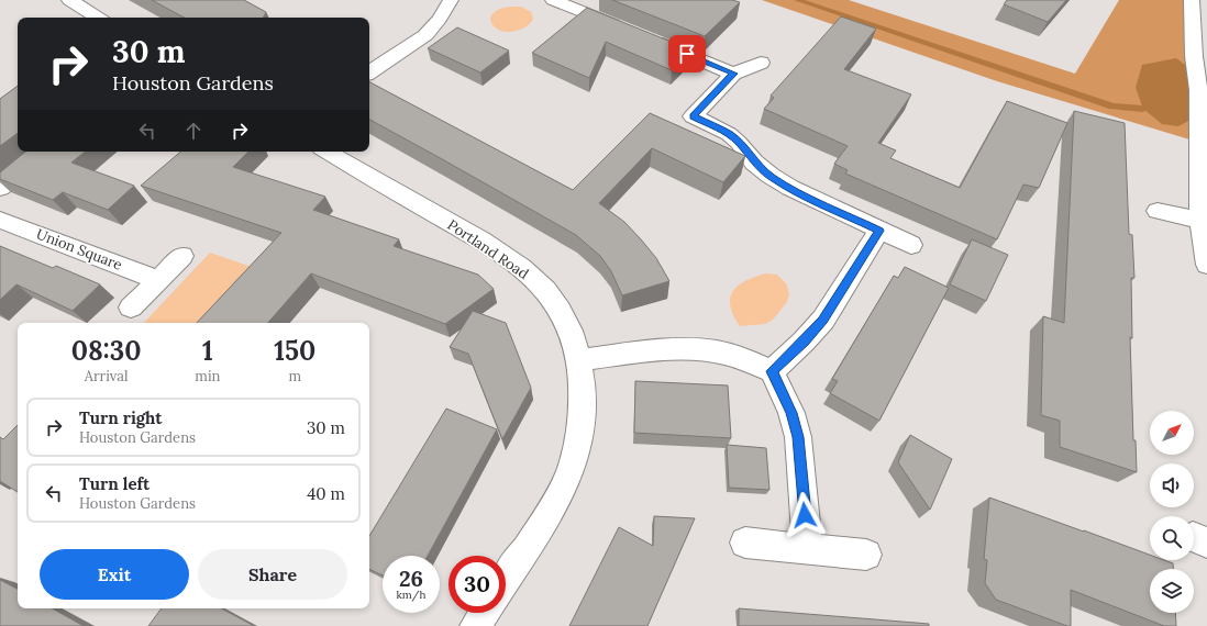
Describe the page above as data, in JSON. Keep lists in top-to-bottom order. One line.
{"streets":{"street":["Union Square","Portland Road"]},"north":"top right","page":{"turn":["30 m","Houston Gardens"],"eta":["08:30","Arrival","1","min","150","m"],"list":[{"name":"Turn right","note":"Houston Gardens","value":"30 m"},{"name":"Turn left","note":"Houston Gardens","value":"40 m"}],"buttons":["Exit","Share"],"speed":"26 km/h","limit":"30"}}
